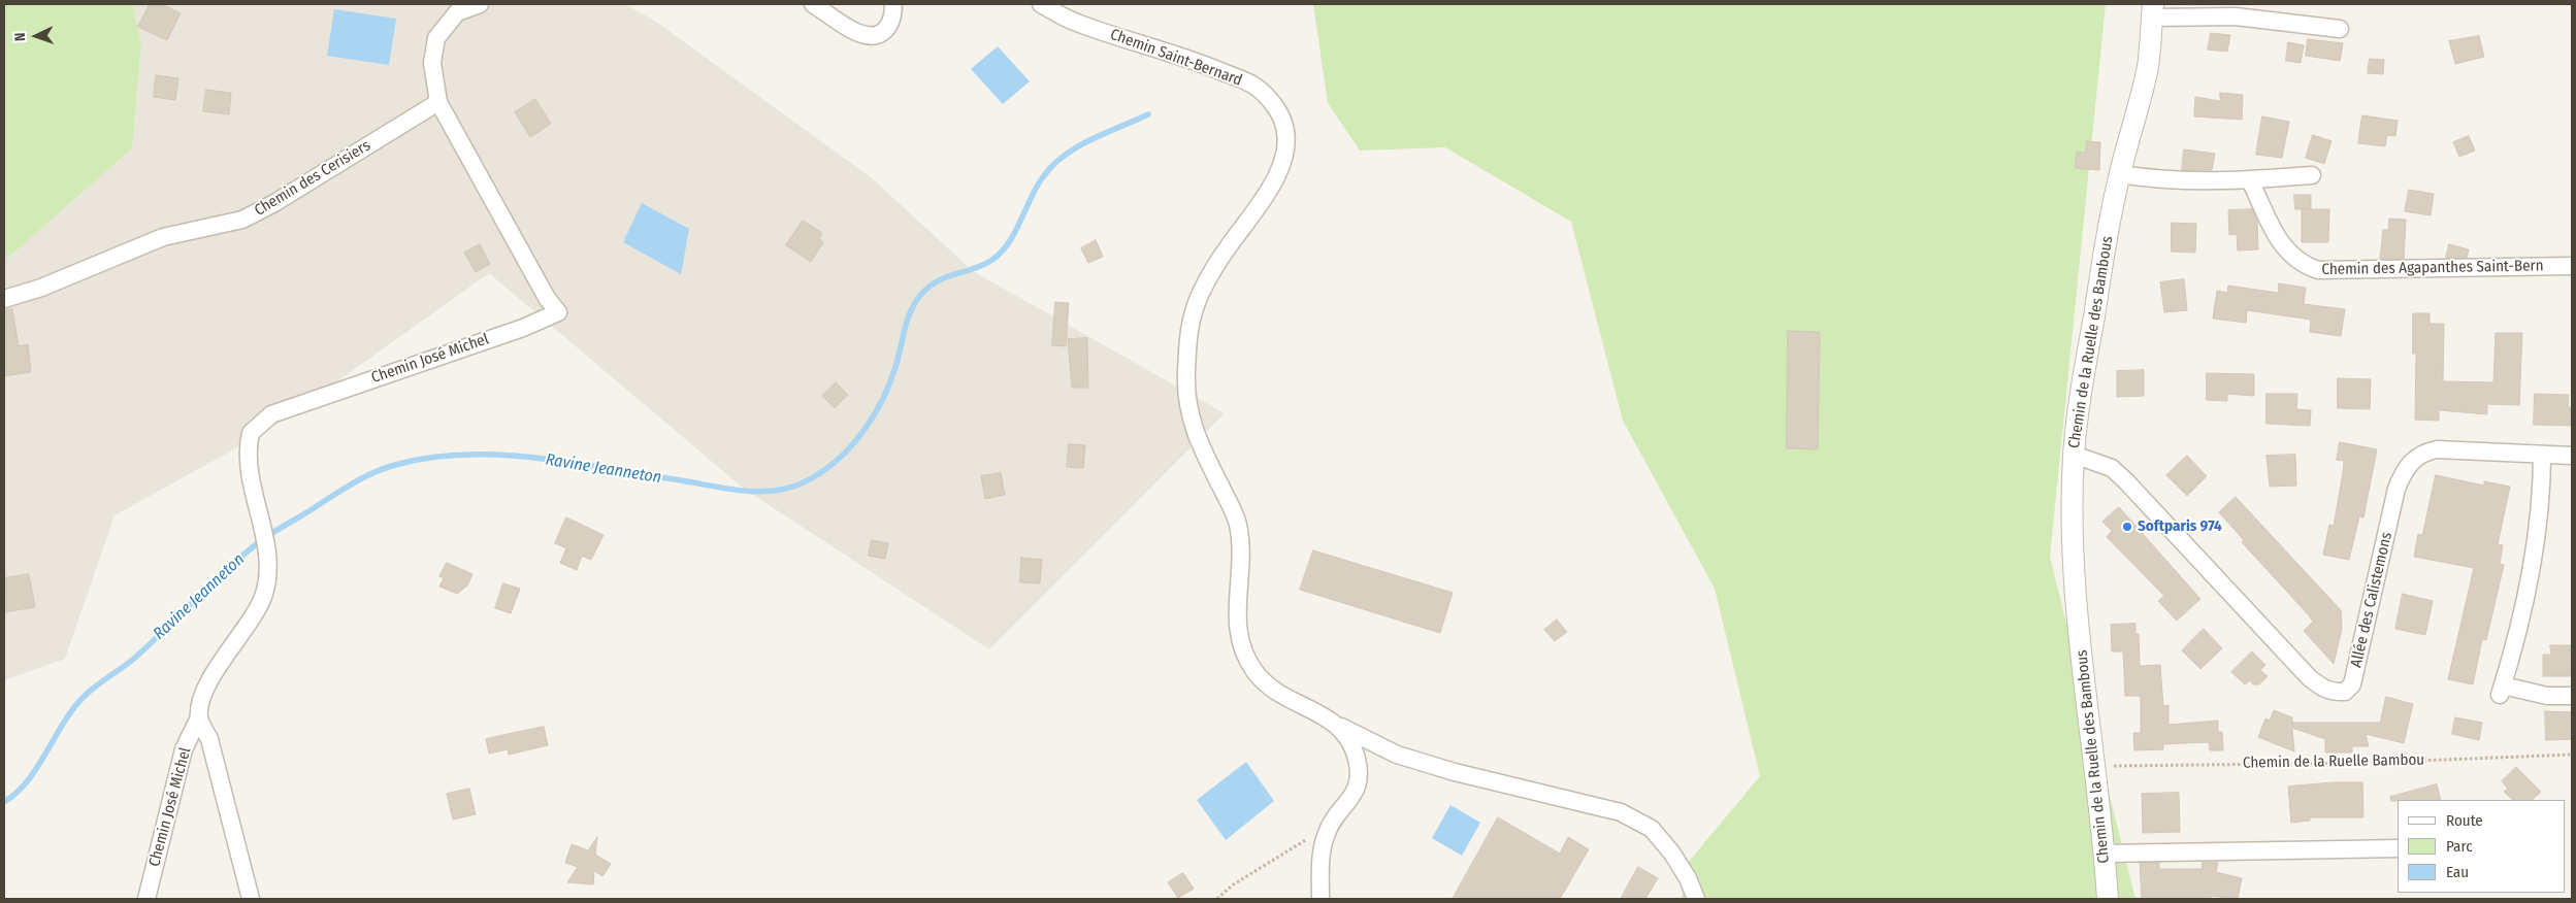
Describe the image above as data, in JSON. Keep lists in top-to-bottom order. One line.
{"streets":{"street":["Chemin Saint-Bernard","Chemin des Cerisiers","Chemin des Agapanthes Saint-Bern","Chemin de la Ruelle des Bambous","Chemin José Michel","Allée des Calistemons"],"path":["Chemin de la Ruelle Bambou"]},"crossings":[["Chemin des Cerisiers","Chemin José Michel"],["Chemin de la Ruelle des Bambous","Allée des Calistemons"],["Chemin de la Ruelle des Bambous","Chemin de la Ruelle Bambou"]],"water":["Ravine Jeanneton"],"places":["Softparis 974"],"legend":["Route","Parc","Eau"],"north":"left"}
